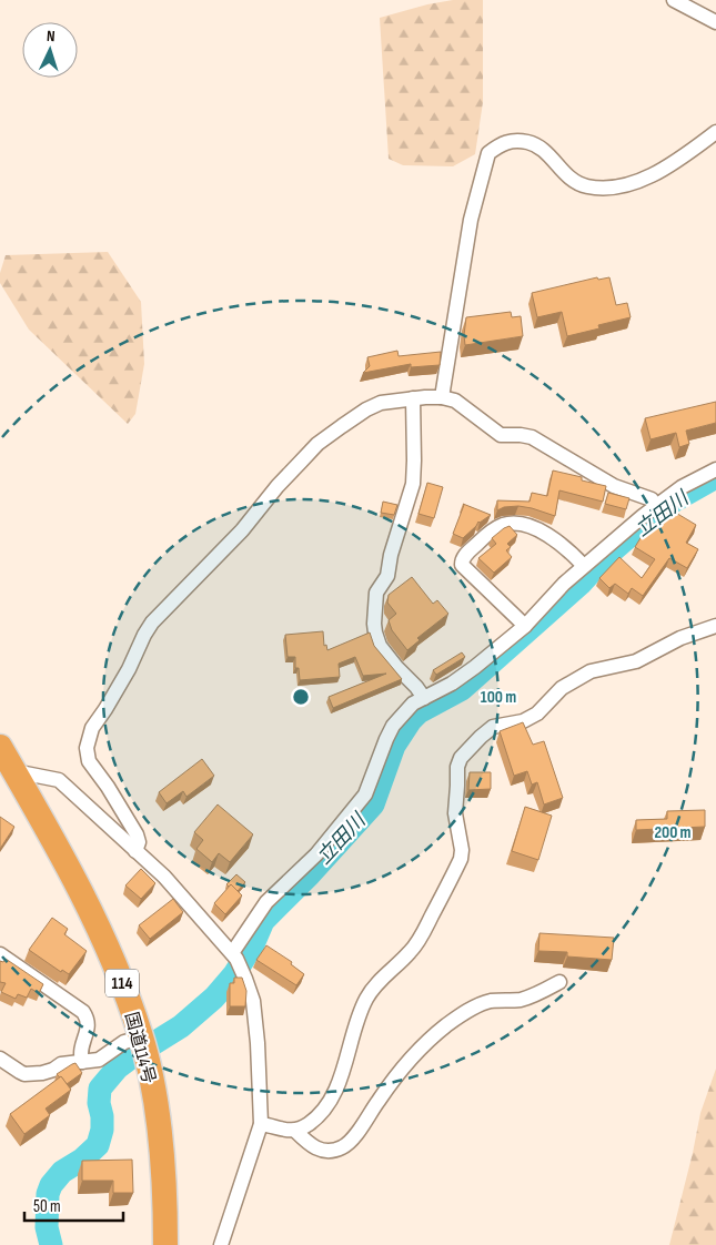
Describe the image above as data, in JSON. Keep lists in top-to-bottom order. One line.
{"streets":{"highway":["114","国道114号"]},"water":["立田川"],"scale_bar":"50 m","north":"top","rings":["100 m","200 m"]}
